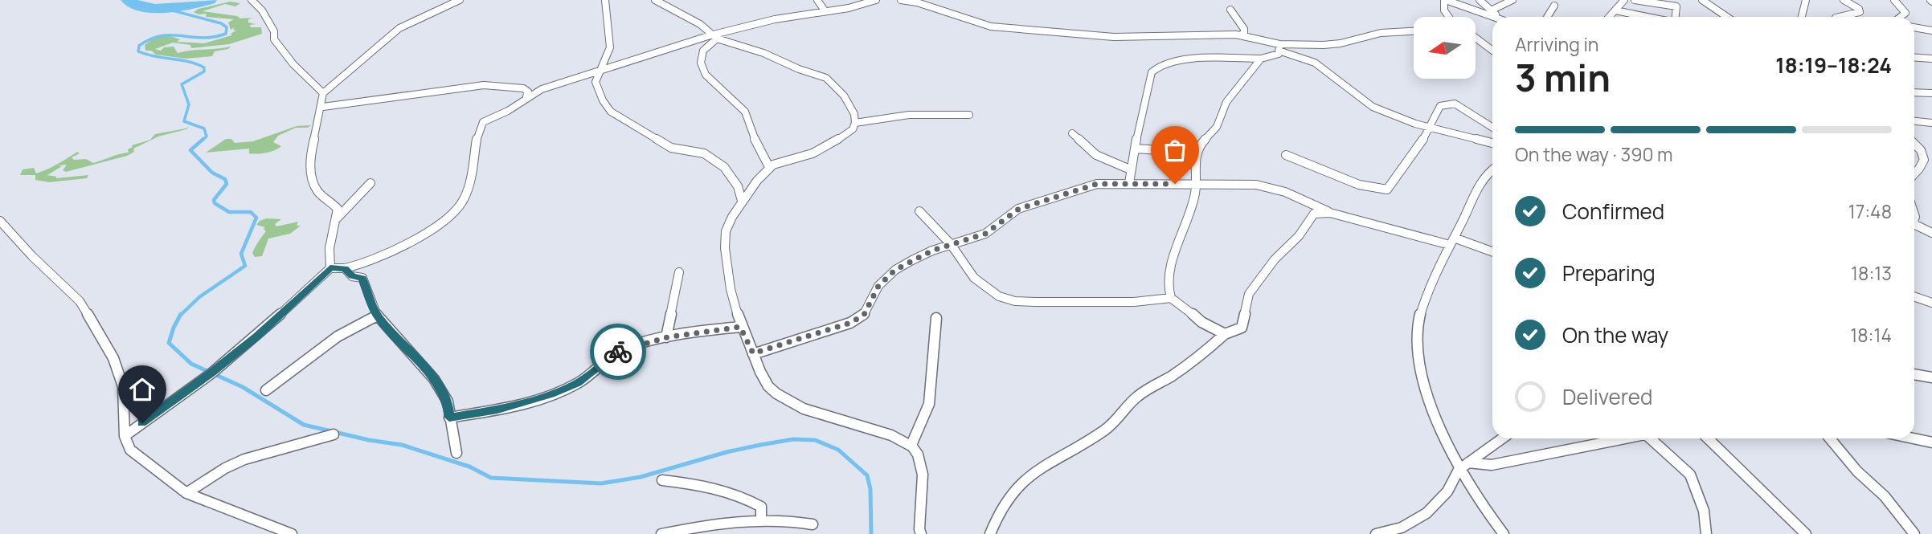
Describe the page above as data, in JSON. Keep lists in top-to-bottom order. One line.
{"north":"left","page":{"heading":["3 min","Arriving in","18:19–18:24"],"bar":"On the way · 390 m","list":[["Confirmed","17:48"],["Preparing","18:13"],["On the way","18:14"],"Delivered"]}}
